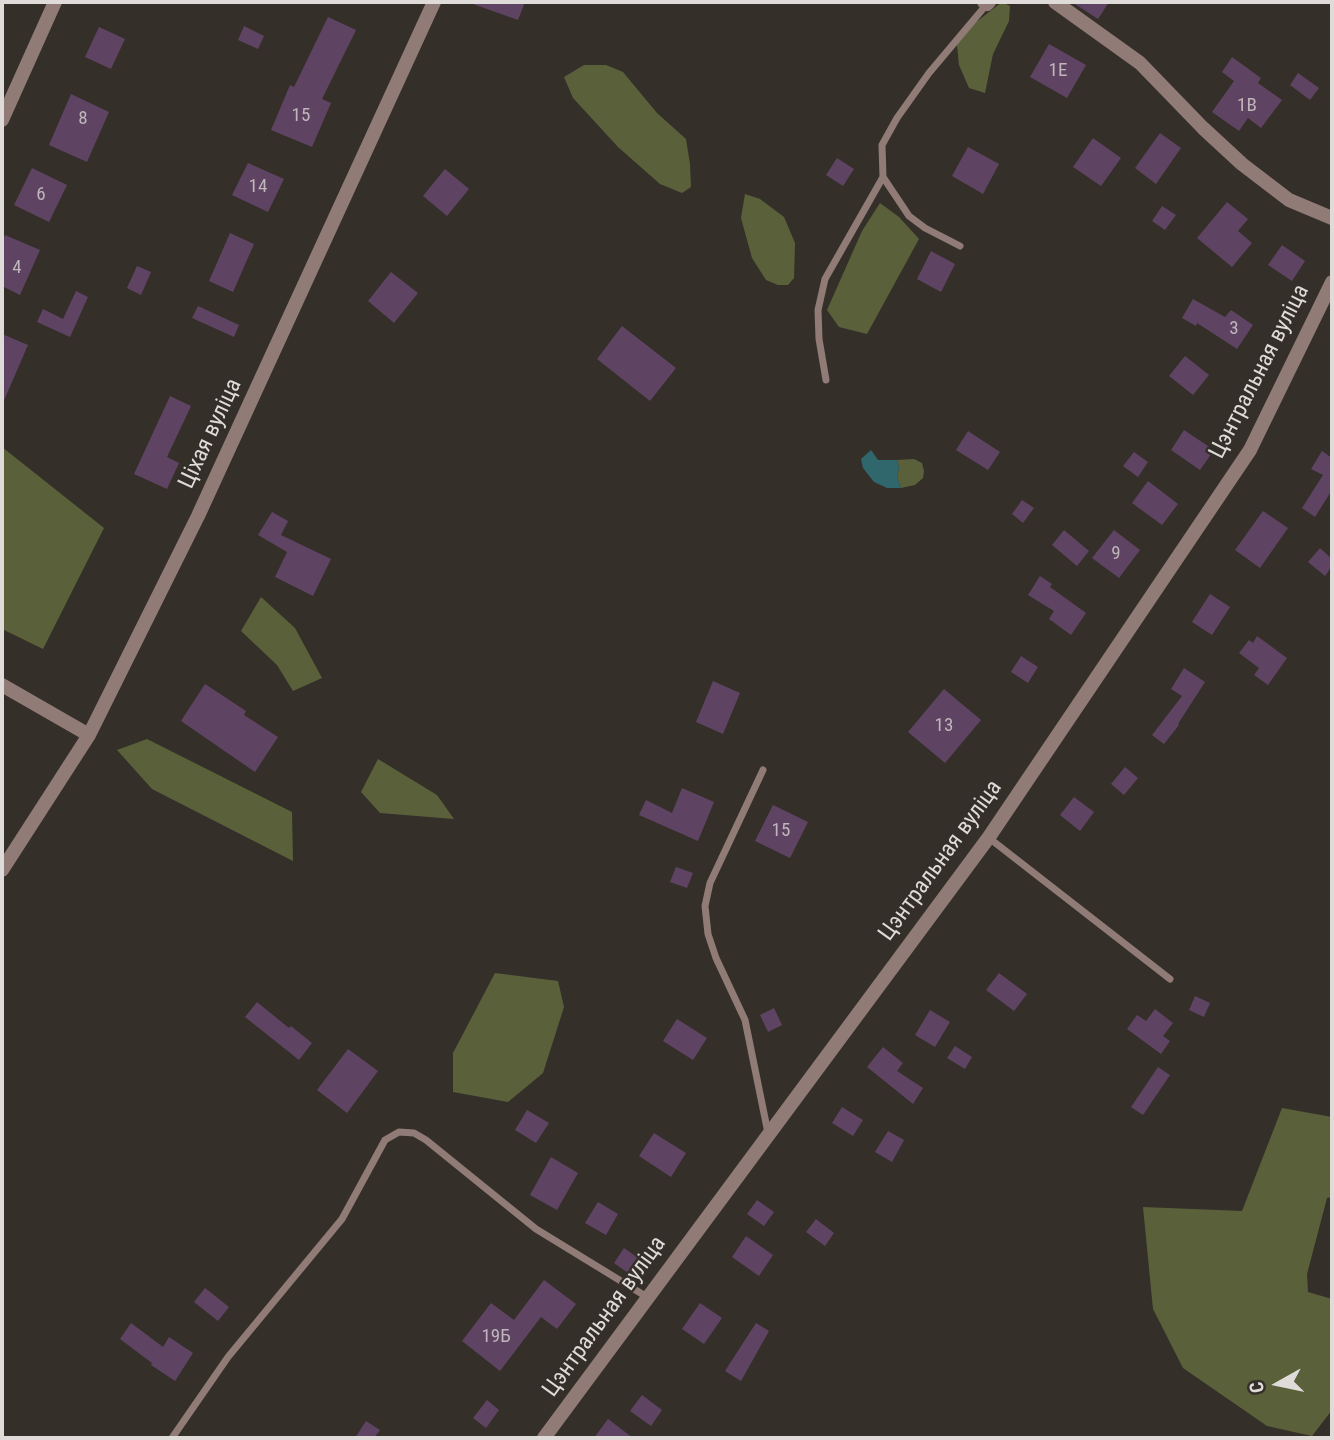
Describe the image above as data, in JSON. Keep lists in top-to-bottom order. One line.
{"streets":{"street":["Цэнтральная вуліца","Ціхая вуліца"]},"house_numbers":["1Е","1В","15","8","14","6","4","3","9","13","15","19Б"],"north":"left"}
